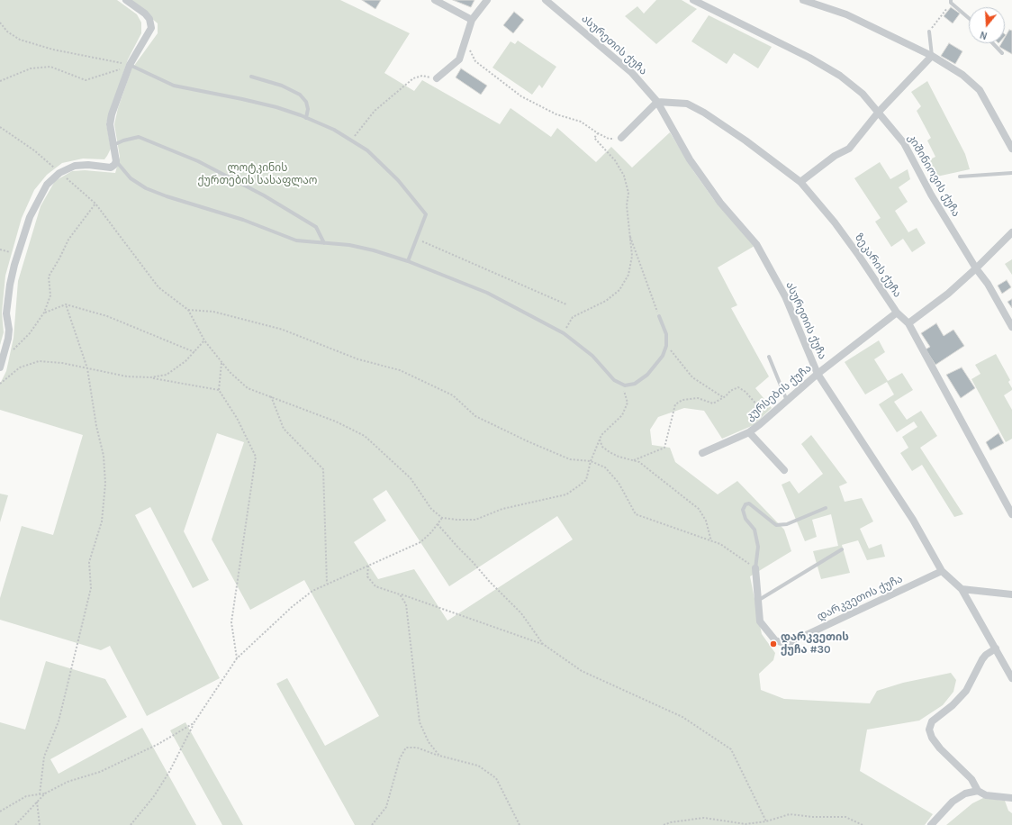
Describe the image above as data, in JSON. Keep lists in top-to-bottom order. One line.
{"streets":{"street":["ასურეთის ქუჩა","კიშინიოვის ქუჩა","ზეკარის ქუჩა","კურსების ქუჩა","დარკვეთის ქუჩა"]},"crossings":[["ასურეთის ქუჩა","ზეკარის ქუჩა"],["ასურეთის ქუჩა","კურსების ქუჩა"],["ასურეთის ქუჩა","დარკვეთის ქუჩა"],["ზეკარის ქუჩა","კურსების ქუჩა"]],"parks":["ლოტკინის ქურთების სასაფლაო"],"places":["დარკვეთის ქუჩა #30"],"north":"bottom"}
